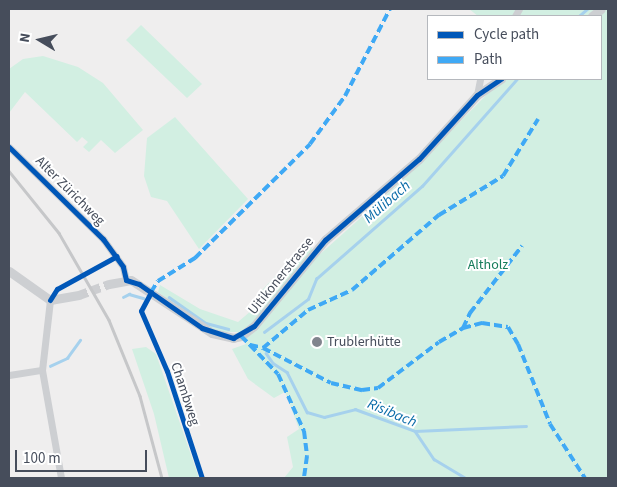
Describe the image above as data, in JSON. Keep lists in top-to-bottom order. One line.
{"streets":{"street":["Alter Zürichweg","Uitikonerstrasse"],"cycle path":["Chambweg"]},"crossings":[["Alter Zürichweg","Uitikonerstrasse"]],"water":["Mülibach","Risibach"],"parks":["Altholz"],"places":["Trublerhütte"],"legend":["Cycle path","Path"],"scale_bar":"100 m","north":"left"}
